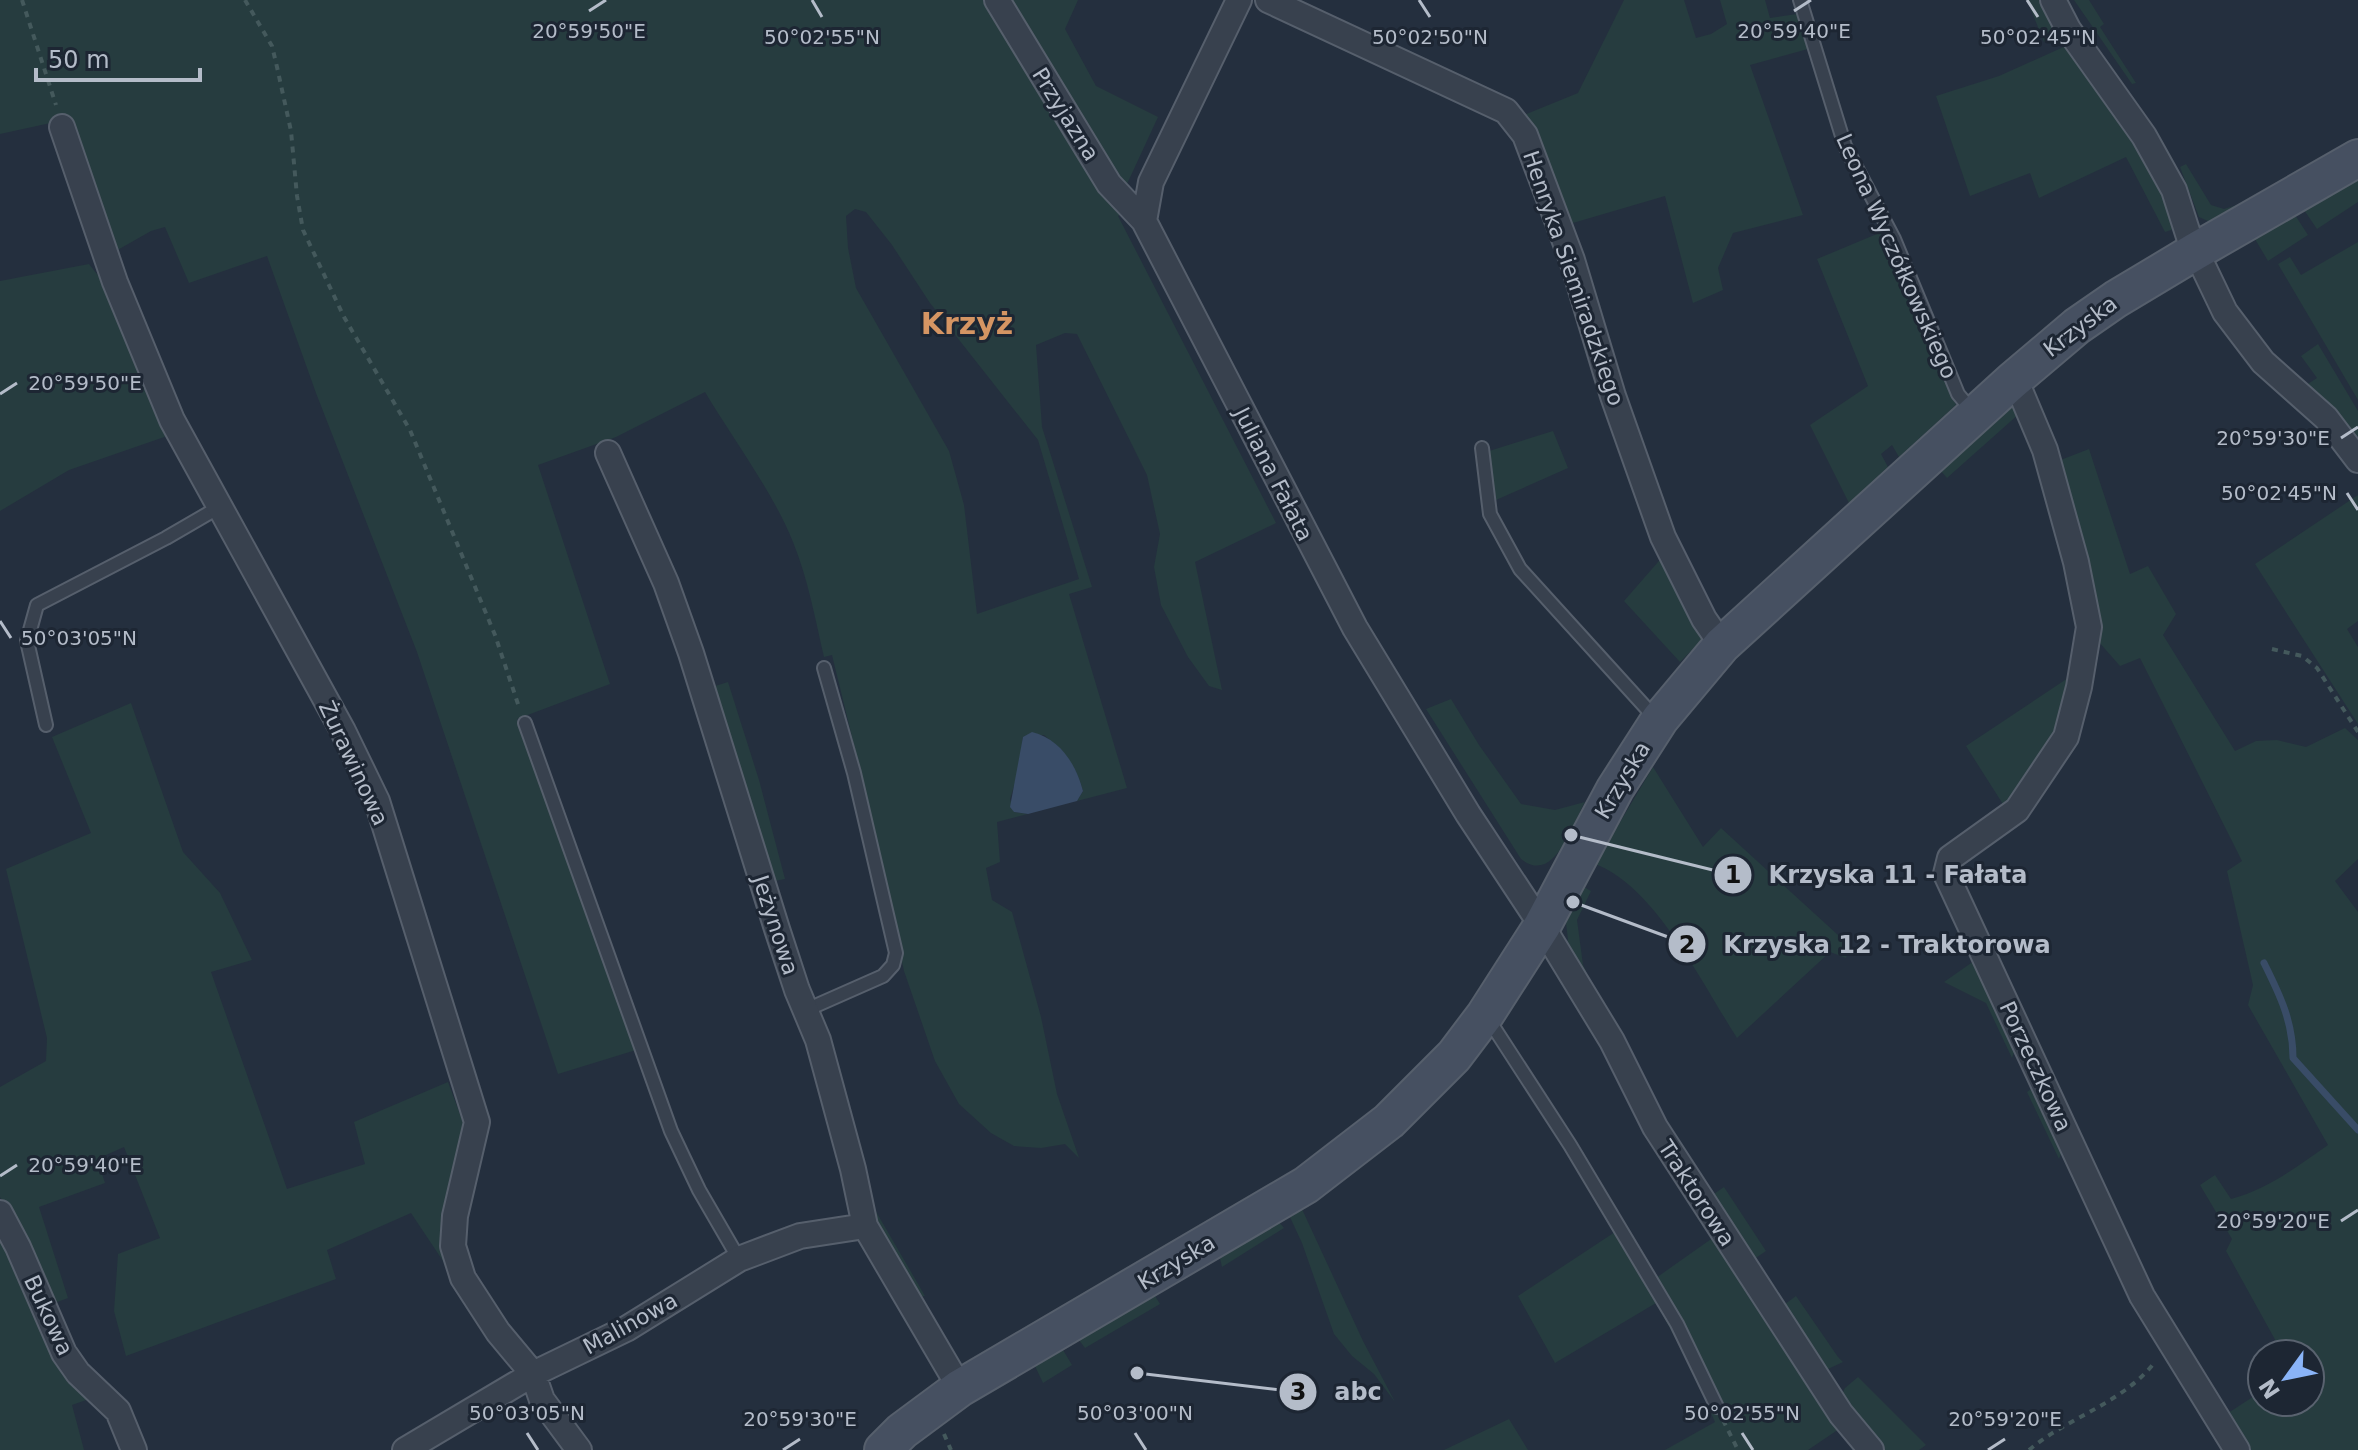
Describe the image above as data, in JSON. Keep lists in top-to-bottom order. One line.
{"streets":{"street":["Przyjazna","Henryka Siemiradzkiego","Krzyska","Juliana Fałata","Żurawinowa","Jeżynowa","Porzeczkowa","Traktorowa","Bukowa","Malinowa"],"lane":["Leona Wyczółkowskiego"]},"crossings":[["Przyjazna","Juliana Fałata"],["Leona Wyczółkowskiego","Krzyska"],["Henryka Siemiradzkiego","Krzyska"],["Krzyska","Juliana Fałata"],["Krzyska","Jeżynowa"],["Krzyska","Porzeczkowa"],["Krzyska","Traktorowa"],["Juliana Fałata","Traktorowa"],["Żurawinowa","Malinowa"],["Jeżynowa","Malinowa"]],"districts":["Krzyż"],"places":["Krzyska 11 - Fałata","Krzyska 12 - Traktorowa","abc"],"scale_bar":"50 m","north":"bottom left","coordinates":["20°59'50\"E","20°59'40\"E","50°02'55\"N","50°02'50\"N","50°02'45\"N","20°59'30\"E","50°03'05\"N","20°59'20\"E","50°03'00\"N"]}
